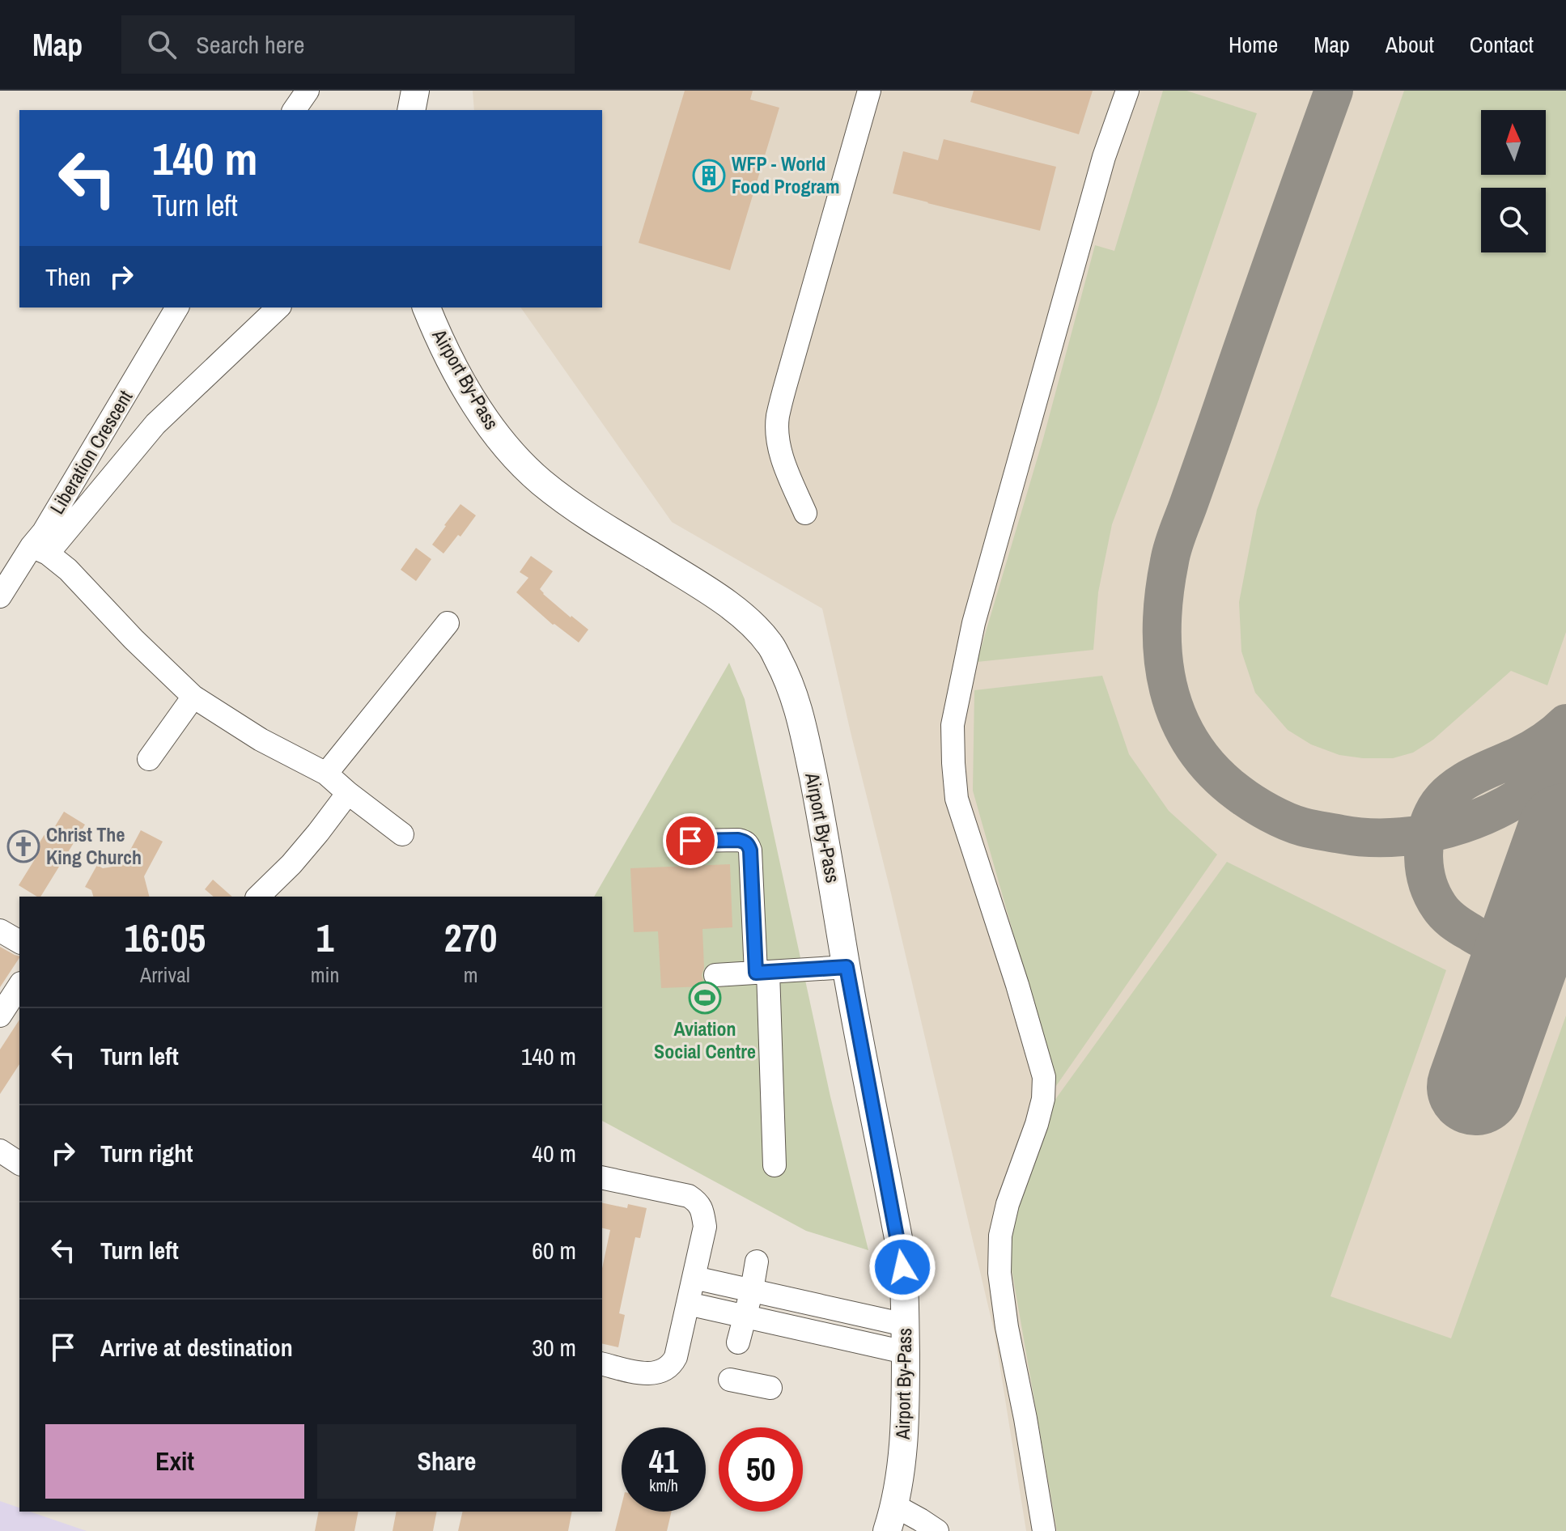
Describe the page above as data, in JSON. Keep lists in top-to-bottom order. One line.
{"streets":{"main road":["Airport By-Pass"],"street":["Liberation Crescent"]},"places":{"building":["WFP - World Food Program"],"church":["Christ The King Church"],"sports":["Aviation Social Centre"]},"north":"top","page":{"header":"Map","search":"Search here","nav":["Home","Map","About","Contact"],"turn":["140 m","Turn left"],"then":"Then","eta":["16:05","Arrival","1","min","270","m"],"list":[{"name":"Turn left","value":"140 m"},{"name":"Turn right","value":"40 m"},{"name":"Turn left","value":"60 m"},{"name":"Arrive at destination","value":"30 m"}],"buttons":["Exit","Share"],"speed":"41 km/h","limit":"50"}}
